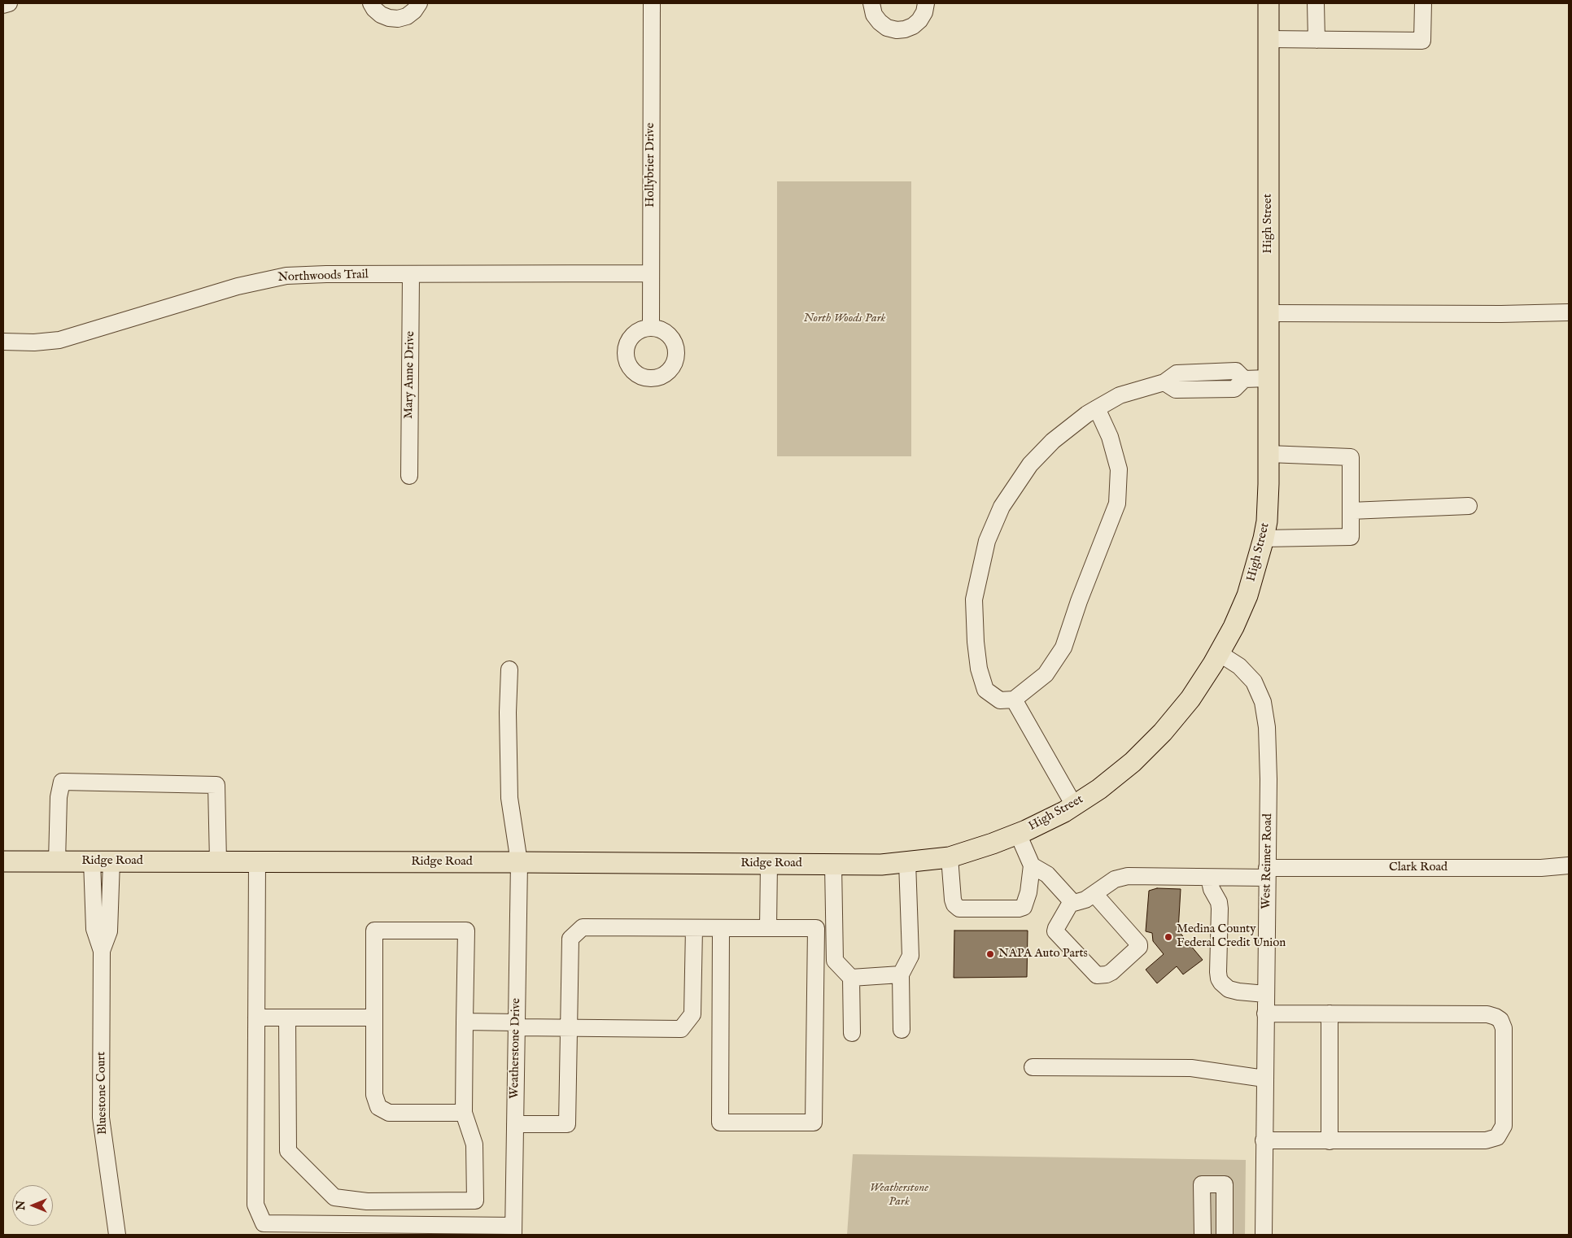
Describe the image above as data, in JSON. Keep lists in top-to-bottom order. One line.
{"streets":{"main road":["High Street","Ridge Road"],"street":["Hollybrier Drive","Northwoods Trail","Mary Anne Drive","West Reimer Road","Clark Road","Weatherstone Drive","Bluestone Court"]},"crossings":[["Hollybrier Drive","Northwoods Trail"],["High Street","Ridge Road"],["High Street","West Reimer Road"],["Northwoods Trail","Mary Anne Drive"],["Ridge Road","Weatherstone Drive"],["Ridge Road","Bluestone Court"],["West Reimer Road","Clark Road"]],"parks":["North Woods Park","Weatherstone Park"],"places":["Medina County Federal Credit Union","NAPA Auto Parts"],"north":"left"}
